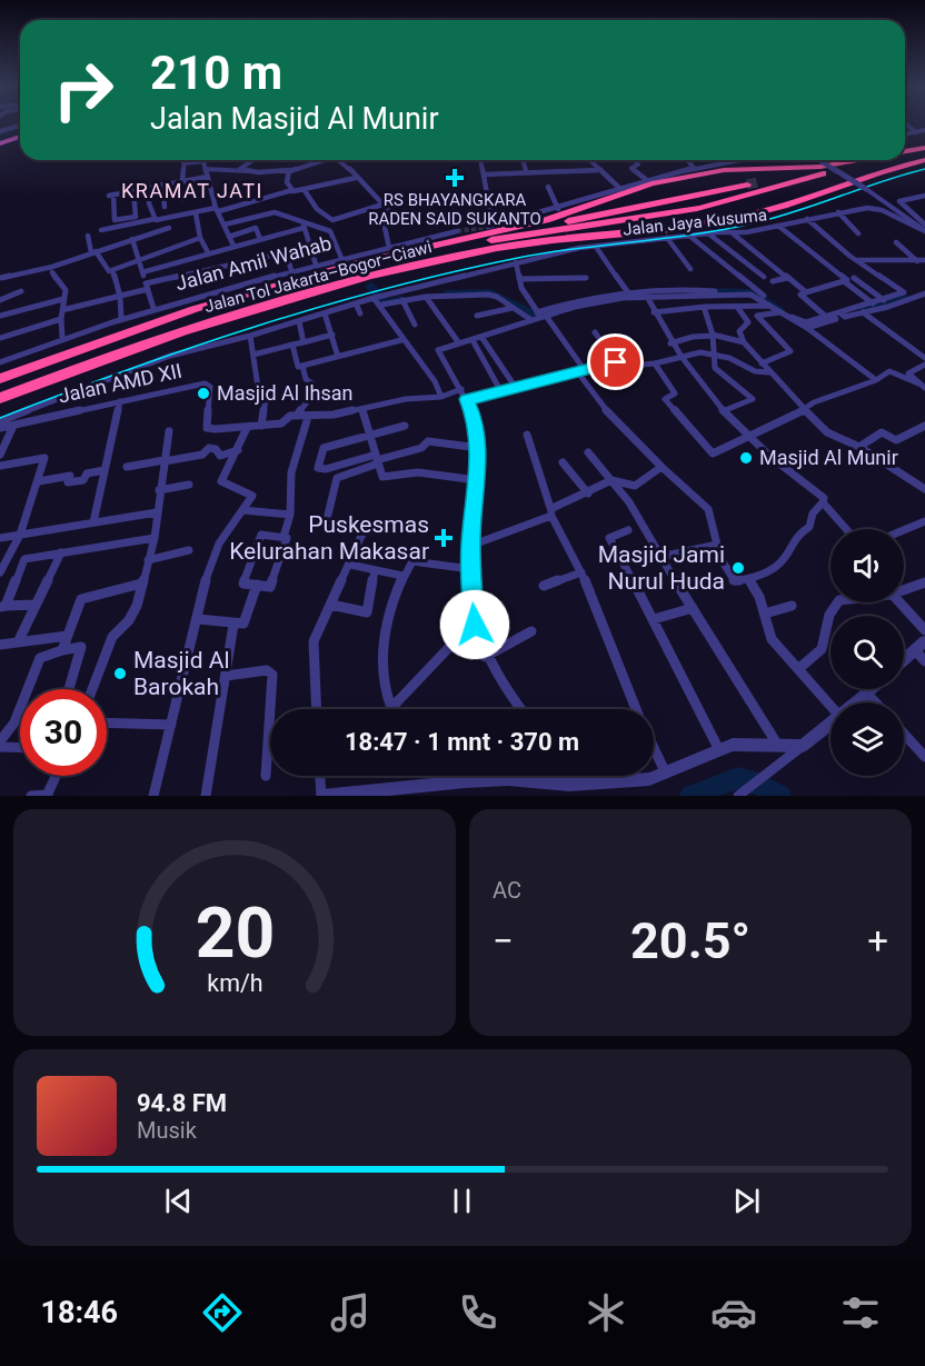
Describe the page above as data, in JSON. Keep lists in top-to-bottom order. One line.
{"streets":{"highway":["Jalan Tol Jakarta–Bogor–Ciawi"],"street":["Jalan Jaya Kusuma","Jalan Amil Wahab","Jalan AMD XII"]},"districts":["KRAMAT JATI"],"places":{"health":["RS BHAYANGKARA RADEN SAID SUKANTO","Puskesmas Kelurahan Makasar"],"other":["Masjid Al Ihsan","Masjid Al Munir","Masjid Jami Nurul Huda","Masjid Al Barokah"]},"page":{"turn":["210 m","Jalan Masjid Al Munir"],"limit":"30","trip":"18:47 · 1 mnt · 370 m","tile":"AC","heat":["−","20.5°","+"],"song":["94.8 FM","Musik"],"tabs":"18:46","gauge":["20","km/h"]}}
